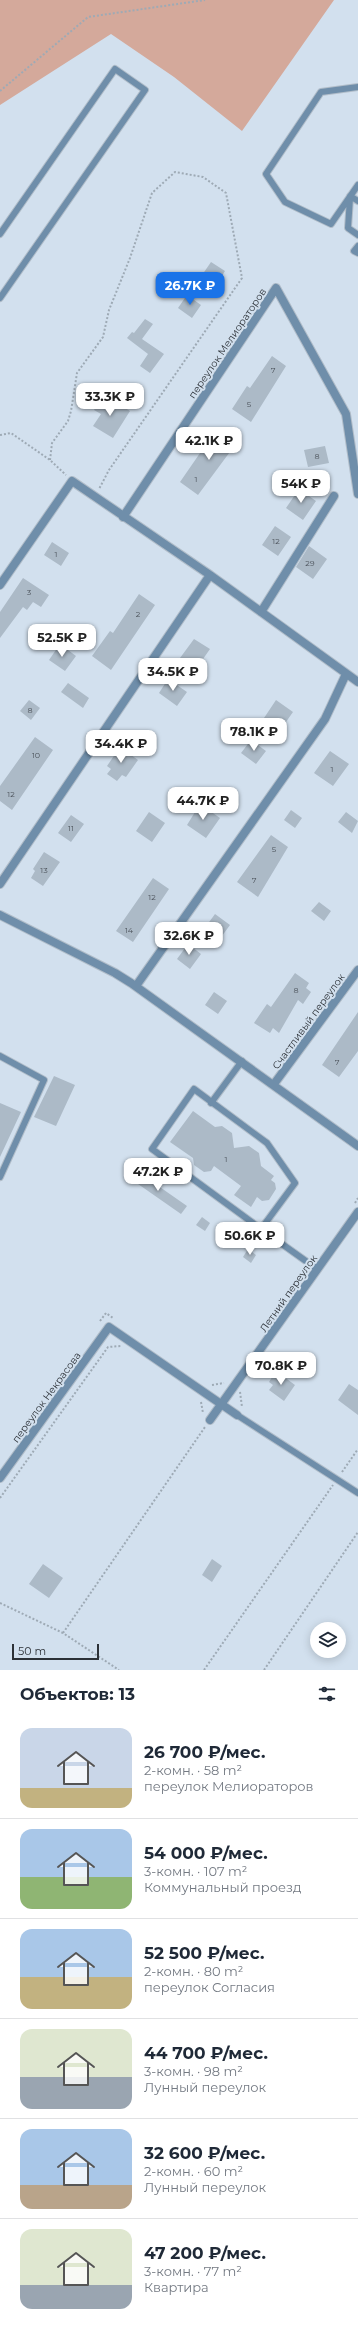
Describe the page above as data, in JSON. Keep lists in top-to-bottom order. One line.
{"streets":{"street":["переулок Мелиораторов","Счастливый переулок","Летний переулок","переулок Некрасова"]},"house_numbers":["7","5","8","1","12","1","29","3","2","8","10","1","12","11","5","13","7","12","14","8","7","1"],"scale_bar":"50 m","page":{"price":["26.7K ₽","33.3K ₽","42.1K ₽","54K ₽","52.5K ₽","34.5K ₽","78.1K ₽","34.4K ₽","44.7K ₽","32.6K ₽","47.2K ₽","50.6K ₽","70.8K ₽"],"scale":"50 m","heading":"Объектов: 13","list":[{"name":"26 700 ₽/мес.","note":"2-комн. · 58 m² · переулок Мелиораторов"},{"name":"54 000 ₽/мес.","note":"3-комн. · 107 m² · Коммунальный проезд"},{"name":"52 500 ₽/мес.","note":"2-комн. · 80 m² · переулок Согласия"},{"name":"44 700 ₽/мес.","note":"3-комн. · 98 m² · Лунный переулок"},{"name":"32 600 ₽/мес.","note":"2-комн. · 60 m² · Лунный переулок"},{"name":"47 200 ₽/мес.","note":"3-комн. · 77 m² · Квартира"}]}}
